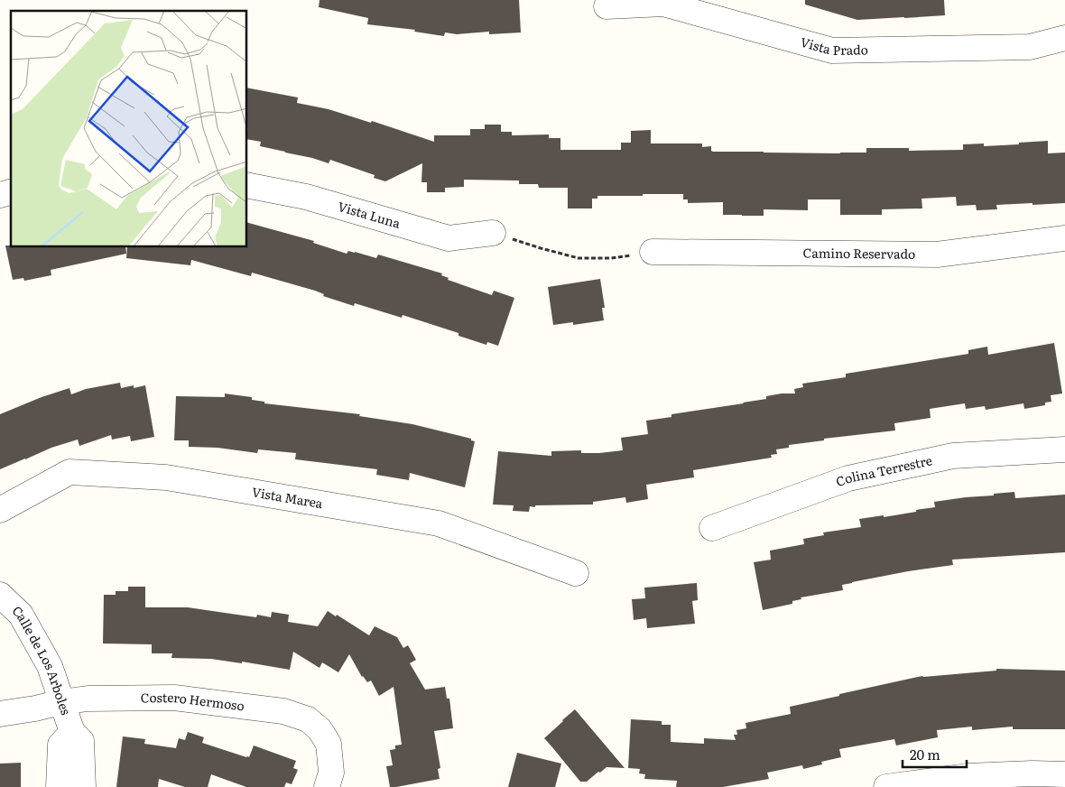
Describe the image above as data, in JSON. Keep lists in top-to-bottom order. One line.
{"streets":{"street":["Vista Prado","Vista Luna","Camino Reservado","Colina Terrestre","Vista Marea","Calle de Los Arboles","Costero Hermoso"]},"crossings":[["Calle de Los Arboles","Costero Hermoso"]],"scale_bar":"20 m"}
